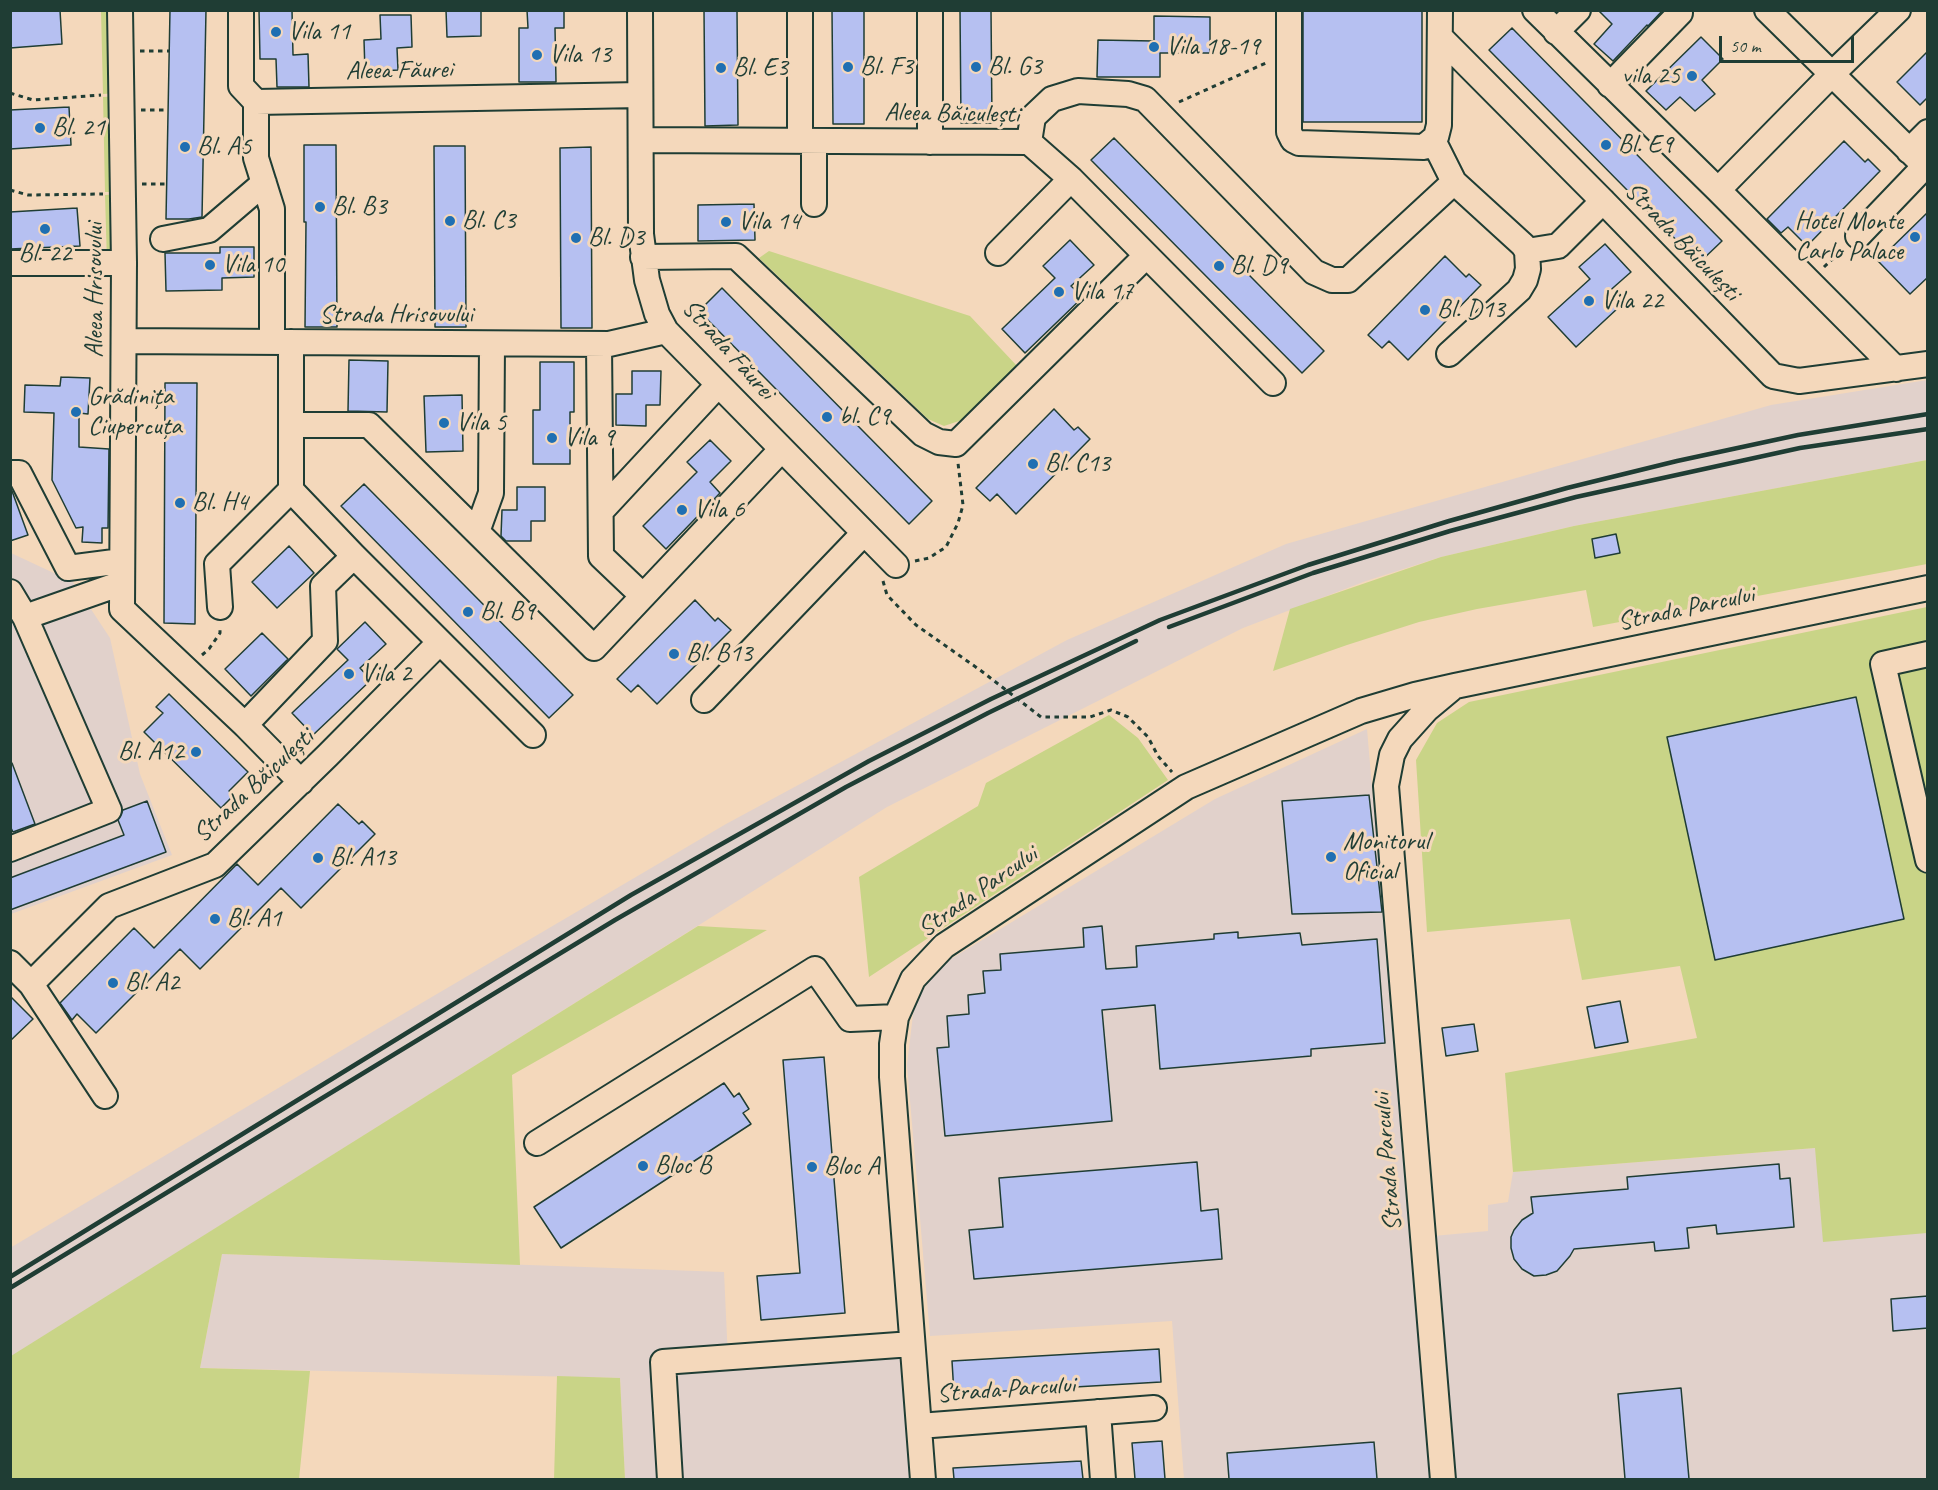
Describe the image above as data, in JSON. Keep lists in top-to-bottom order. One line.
{"streets":{"street":["Aleea Făurei","Aleea Băiculești","Strada Băiculești","Aleea Hrisovului","Strada Hrisovului","Strada Făurei","Strada Parcului"]},"crossings":[["Aleea Făurei","Strada Făurei"],["Aleea Băiculești","Strada Făurei"],["Strada Băiculești","Aleea Hrisovului"],["Aleea Hrisovului","Strada Hrisovului"],["Strada Hrisovului","Strada Făurei"]],"places":["Vila 11","Vila 18-19","Vila 13","Bl. F3","Bl. G3","Bl. E3","vila 25","Bl. 21","Bl. E9","Bl. A5","Bl. B3","Bl. C3","Vila 14","Bl. 22","Hotel Monte Carlo Palace","Bl. D3","Vila 10","Bl. D9","Vila 17","Vila 22","Bl. D13","Grădinița Ciupercuța","bl. C9","Vila 5","Vila 9","Bl. C13","Bl. H4","Vila 6","Bl. B9","Bl. B13","Vila 2","Bl. A12","Monitorul Oficial","Bl. A13","Bl. A1","Bl. A2","Bloc B","Bloc A"],"scale_bar":"50 m"}
